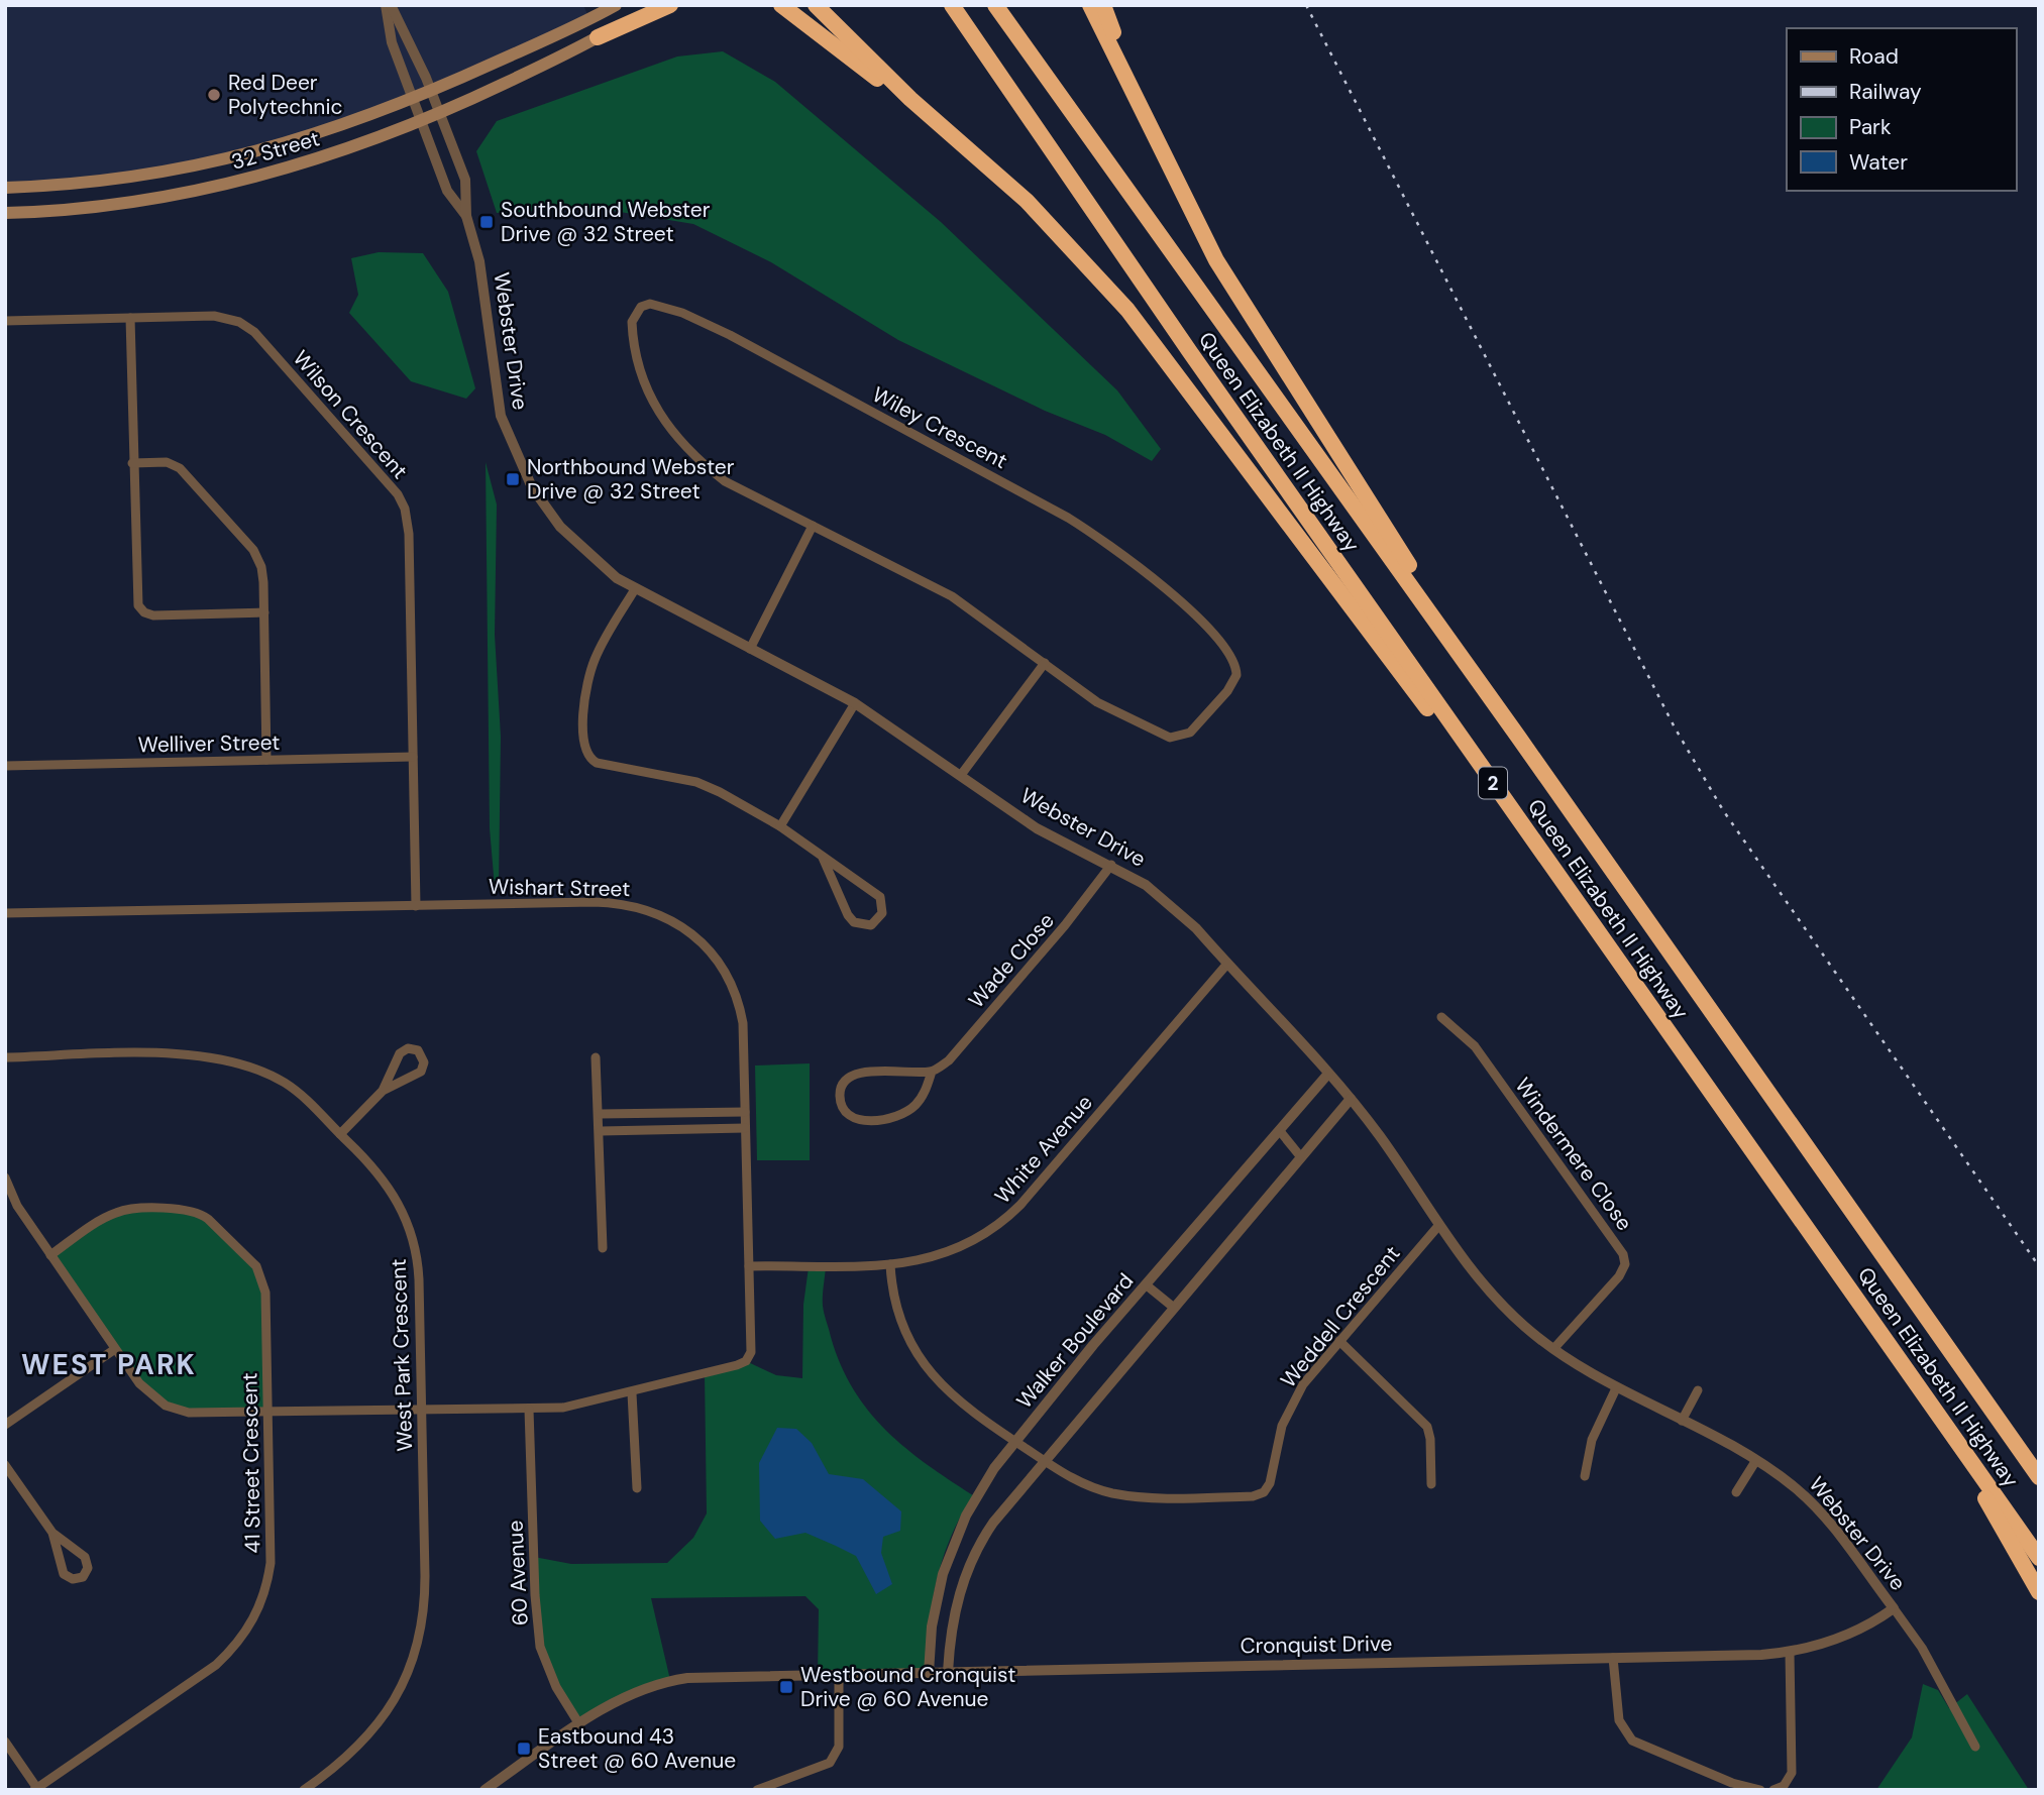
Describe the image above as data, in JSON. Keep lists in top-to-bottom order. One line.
{"streets":{"highway":["Queen Elizabeth II Highway","2"],"main road":["32 Street"],"street":["Webster Drive","Wilson Crescent","Wiley Crescent","Welliver Street","Wishart Street","Wade Close","White Avenue","Windermere Close","Weddell Crescent","Walker Boulevard","West Park Crescent","41 Street Crescent","60 Avenue","Cronquist Drive"]},"crossings":[["32 Street","Webster Drive"],["Webster Drive","Wade Close"],["Webster Drive","White Avenue"],["Webster Drive","Windermere Close"],["Webster Drive","Weddell Crescent"],["Webster Drive","Walker Boulevard"],["Webster Drive","Cronquist Drive"],["Wilson Crescent","Welliver Street"],["Wilson Crescent","Wishart Street"],["Wishart Street","White Avenue"],["Wishart Street","West Park Crescent"],["Wishart Street","41 Street Crescent"],["Wishart Street","60 Avenue"],["White Avenue","Weddell Crescent"],["Weddell Crescent","Walker Boulevard"],["Walker Boulevard","Cronquist Drive"],["60 Avenue","Cronquist Drive"]],"districts":["WEST PARK"],"places":{"other":["Red Deer Polytechnic"],"transit":["Southbound Webster Drive @ 32 Street","Northbound Webster Drive @ 32 Street","Westbound Cronquist Drive @ 60 Avenue","Eastbound 43 Street @ 60 Avenue"]},"legend":["Road","Railway","Park","Water"]}
